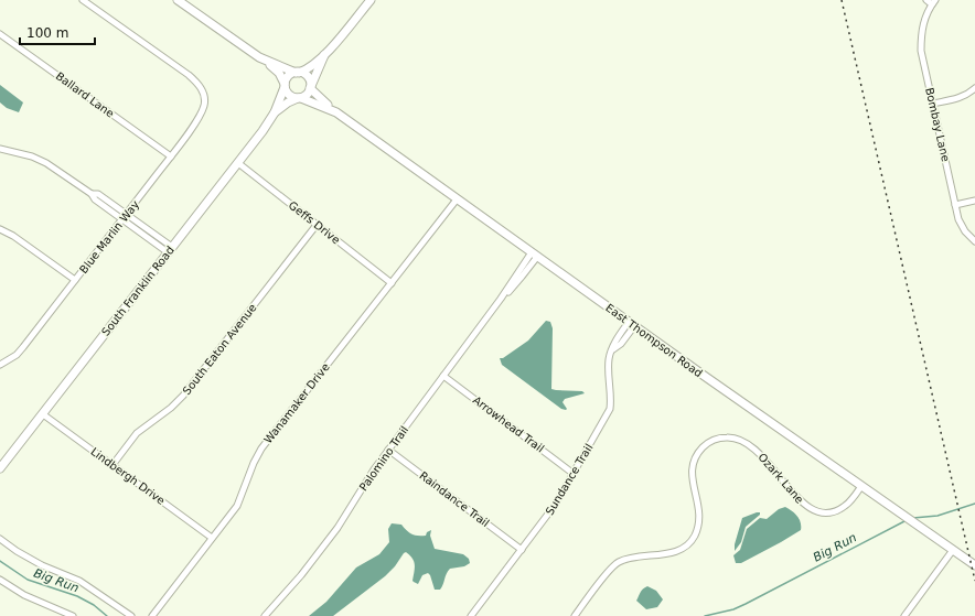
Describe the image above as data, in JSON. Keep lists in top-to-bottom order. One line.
{"streets":{"main road":["South Franklin Road","East Thompson Road"],"street":["Ballard Lane","Bombay Lane","Geffs Drive","Blue Marlin Way","South Eaton Avenue","Wanamaker Drive","Arrowhead Trail","Palomino Trail","Lindbergh Drive","Ozark Lane","Sundance Trail","Raindance Trail"]},"crossings":[["Ballard Lane","Blue Marlin Way"],["Geffs Drive","South Franklin Road"],["Geffs Drive","South Eaton Avenue"],["Geffs Drive","Wanamaker Drive"],["South Franklin Road","East Thompson Road"],["South Franklin Road","Lindbergh Drive"],["East Thompson Road","Wanamaker Drive"],["East Thompson Road","Palomino Trail"],["East Thompson Road","Ozark Lane"],["East Thompson Road","Sundance Trail"],["South Eaton Avenue","Lindbergh Drive"],["Wanamaker Drive","Lindbergh Drive"],["Arrowhead Trail","Palomino Trail"],["Arrowhead Trail","Sundance Trail"],["Palomino Trail","Raindance Trail"],["Sundance Trail","Raindance Trail"]],"water":["Big Run"],"scale_bar":"100 m"}
